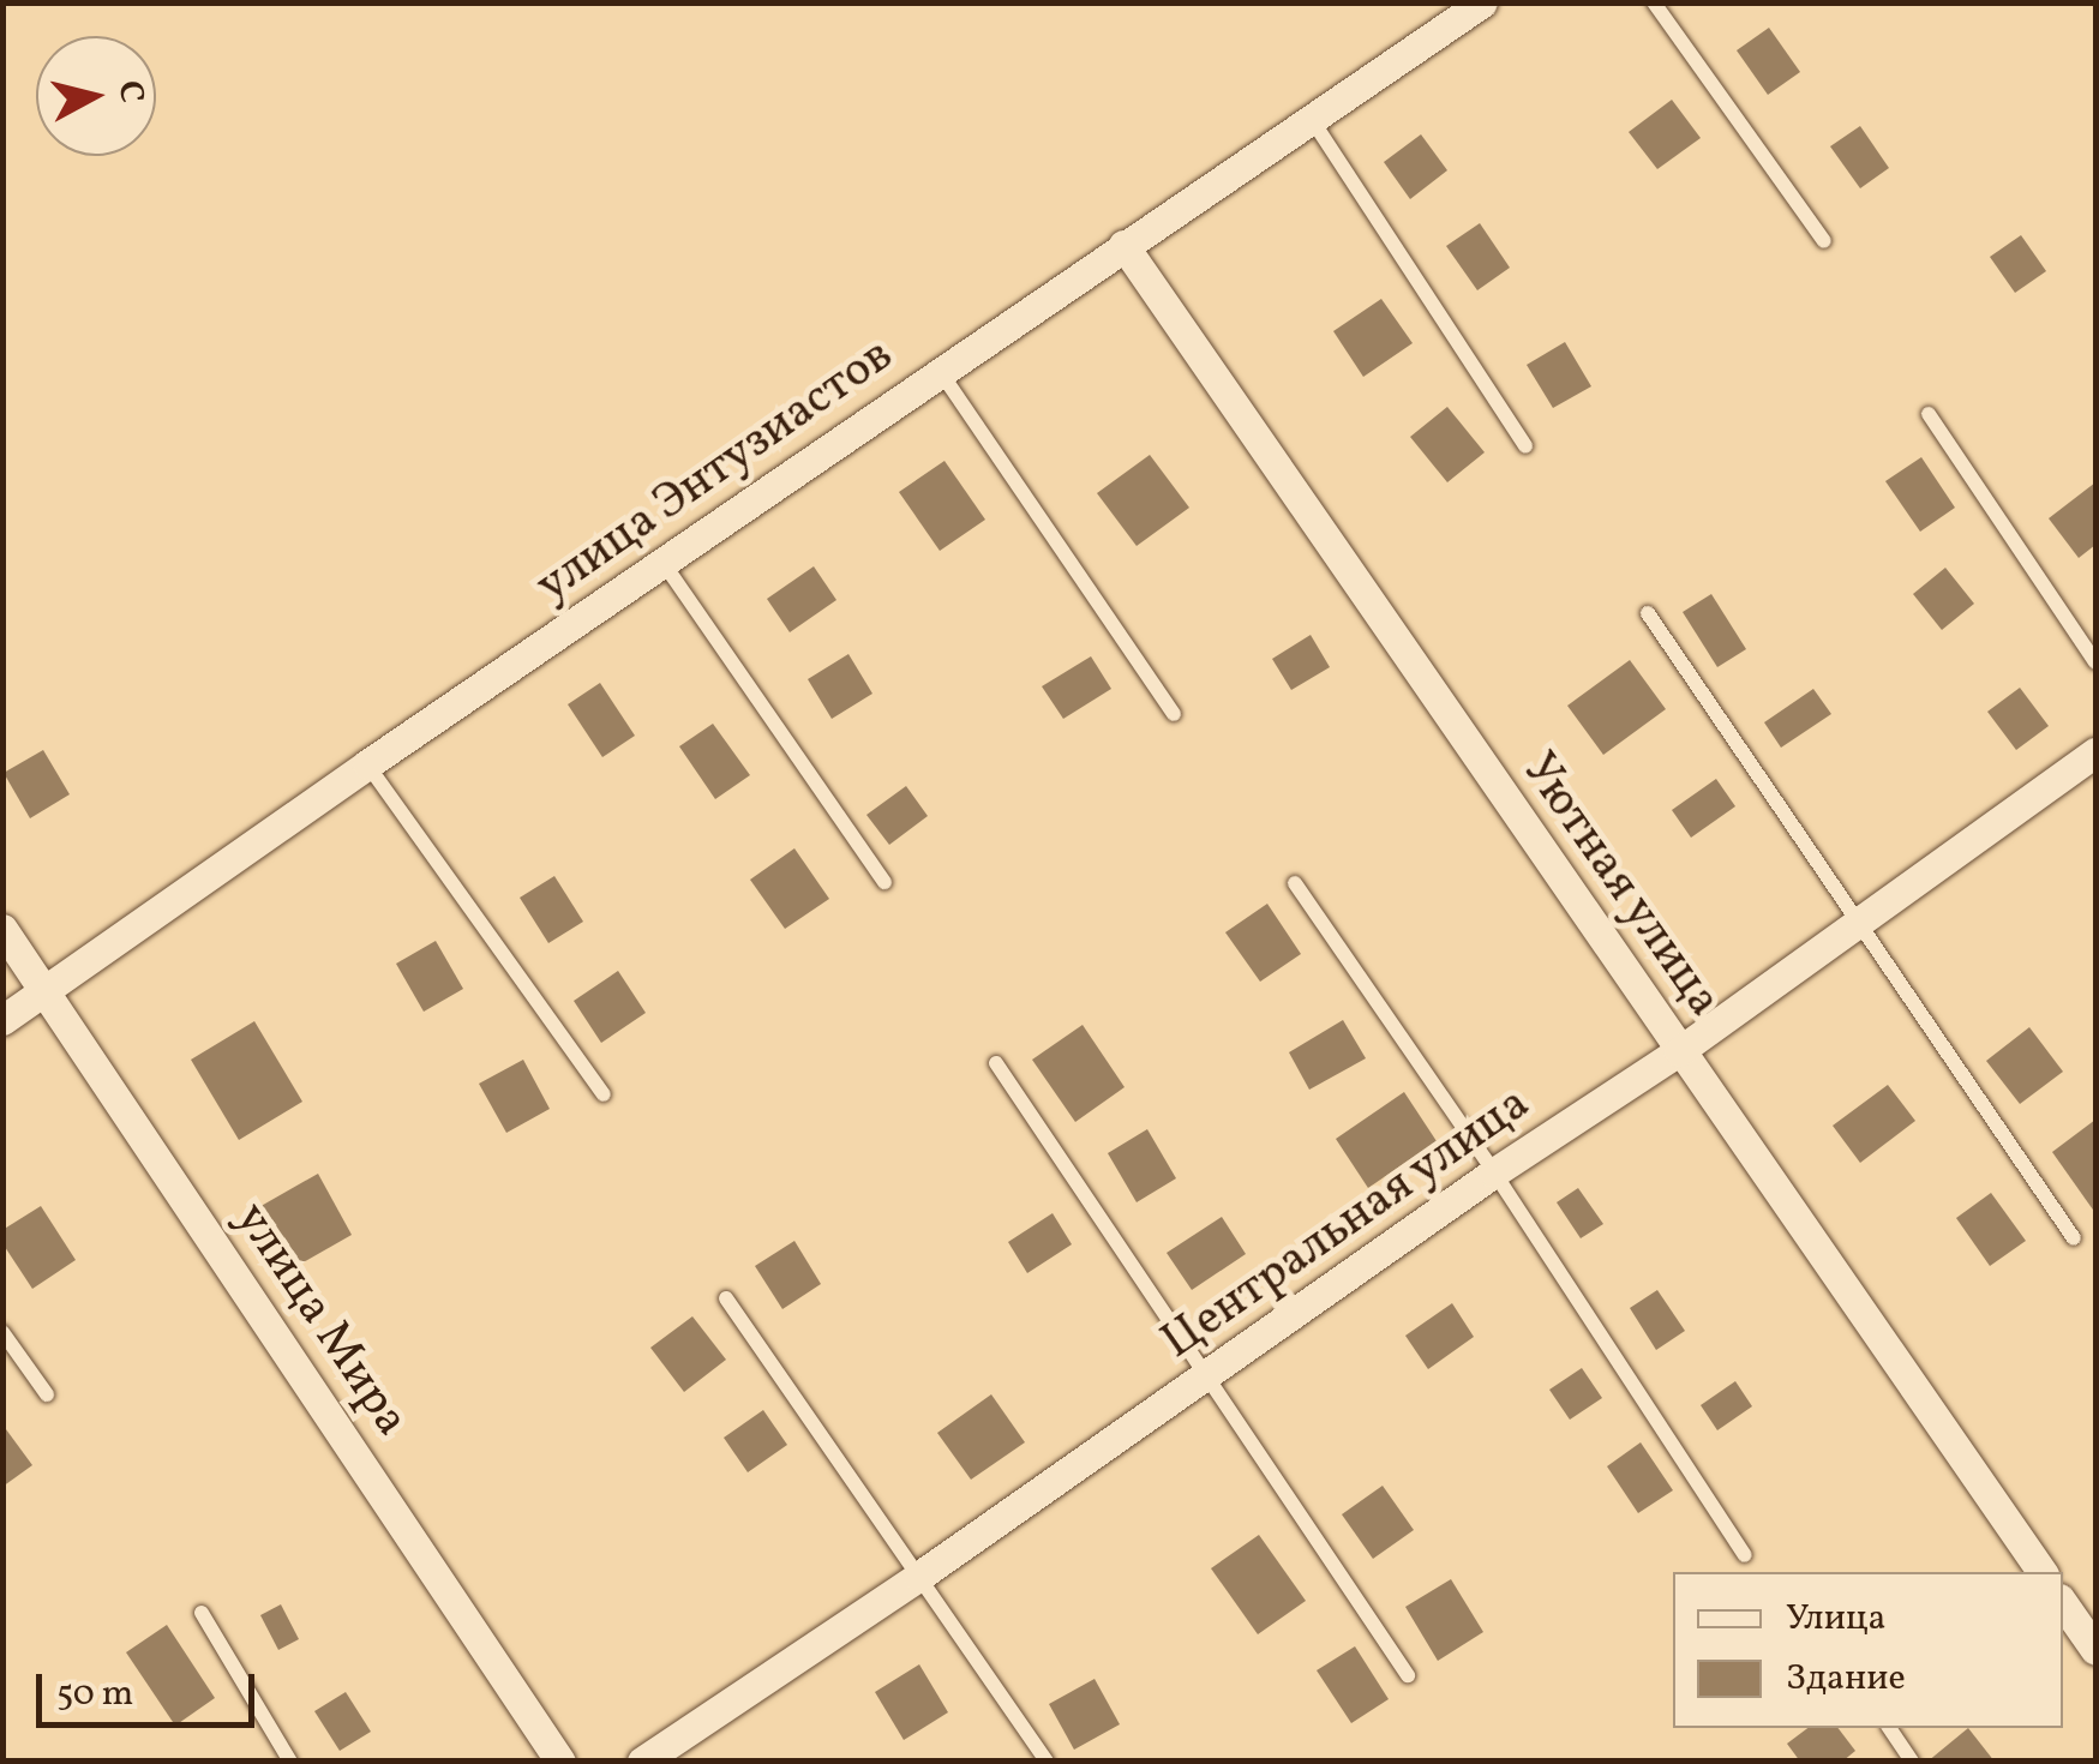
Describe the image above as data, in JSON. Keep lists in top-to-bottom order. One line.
{"streets":{"street":["улица Энтузиастов","Уютная улица","Центральная улица","улица Мира"]},"crossings":[["улица Энтузиастов","Уютная улица"],["улица Энтузиастов","улица Мира"],["Уютная улица","Центральная улица"]],"legend":["Улица","Здание"],"scale_bar":"50 m","north":"right"}
